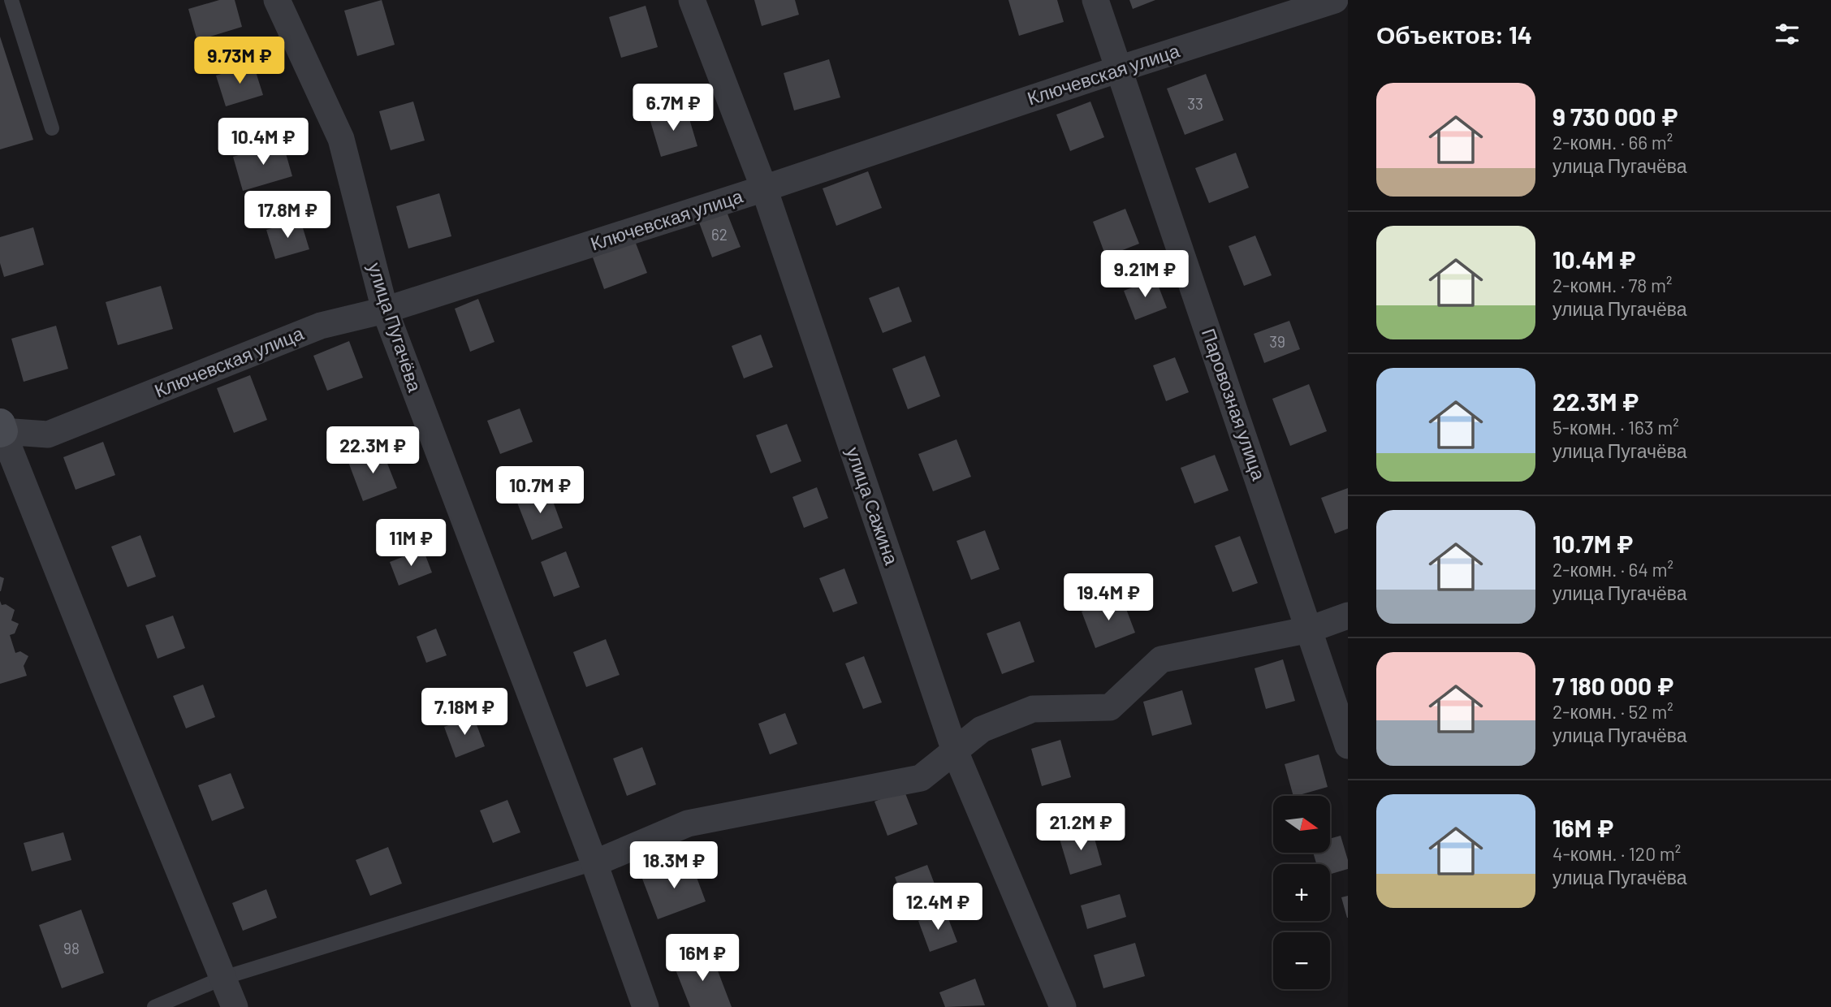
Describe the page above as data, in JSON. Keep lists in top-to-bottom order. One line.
{"streets":{"street":["Ключевская улица","улица Пугачёва","Паровозная улица","улица Сажина"]},"crossings":[["Ключевская улица","улица Пугачёва"],["Ключевская улица","Паровозная улица"],["Ключевская улица","улица Сажина"]],"house_numbers":["33","62","39","98"],"north":"right","page":{"heading":"Объектов: 14","price":["9.73M ₽","6.7M ₽","10.4M ₽","17.8M ₽","9.21M ₽","22.3M ₽","10.7M ₽","11M ₽","19.4M ₽","7.18M ₽","21.2M ₽","18.3M ₽","12.4M ₽","16M ₽"],"list":[{"name":"9 730 000 ₽","note":"2-комн. · 66 m² · улица Пугачёва"},{"name":"10.4M ₽","note":"2-комн. · 78 m² · улица Пугачёва"},{"name":"22.3M ₽","note":"5-комн. · 163 m² · улица Пугачёва"},{"name":"10.7M ₽","note":"2-комн. · 64 m² · улица Пугачёва"},{"name":"7 180 000 ₽","note":"2-комн. · 52 m² · улица Пугачёва"},{"name":"16M ₽","note":"4-комн. · 120 m² · улица Пугачёва"}],"map_buttons":["+","−"]}}
